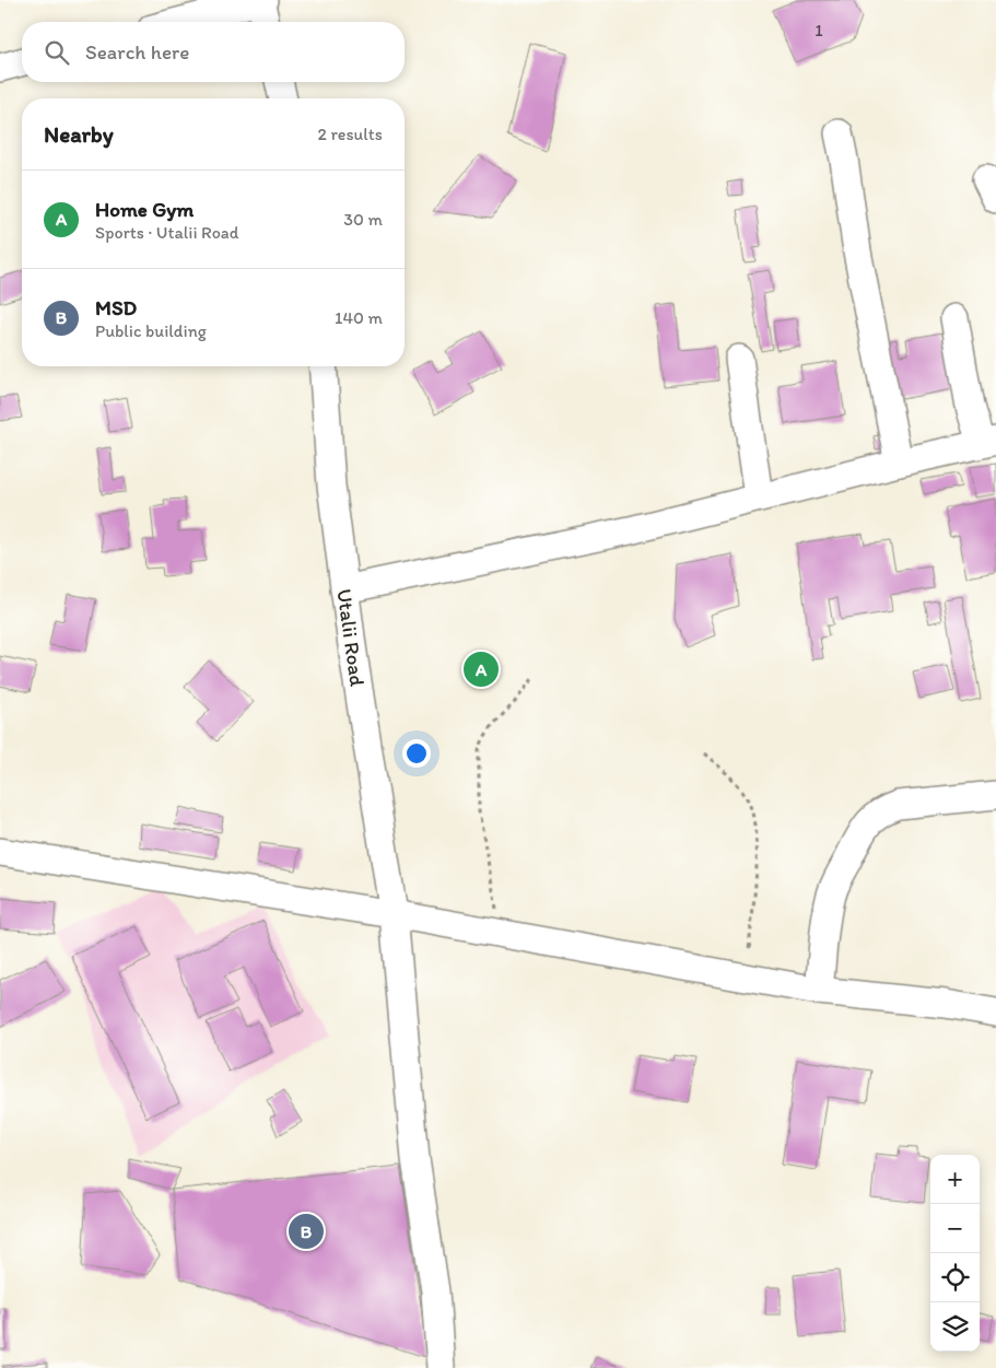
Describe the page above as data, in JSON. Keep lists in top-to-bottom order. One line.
{"streets":{"street":["Utalii Road"]},"house_numbers":["1"],"page":{"search":"Search here","heading":["Nearby","2 results"],"list":[{"mark":"A","name":"Home Gym","note":"Sports · Utalii Road","value":"30 m"},{"mark":"B","name":"MSD","note":"Public building","value":"140 m"}],"pins":["A","B"],"map_buttons":["+","−"]}}
